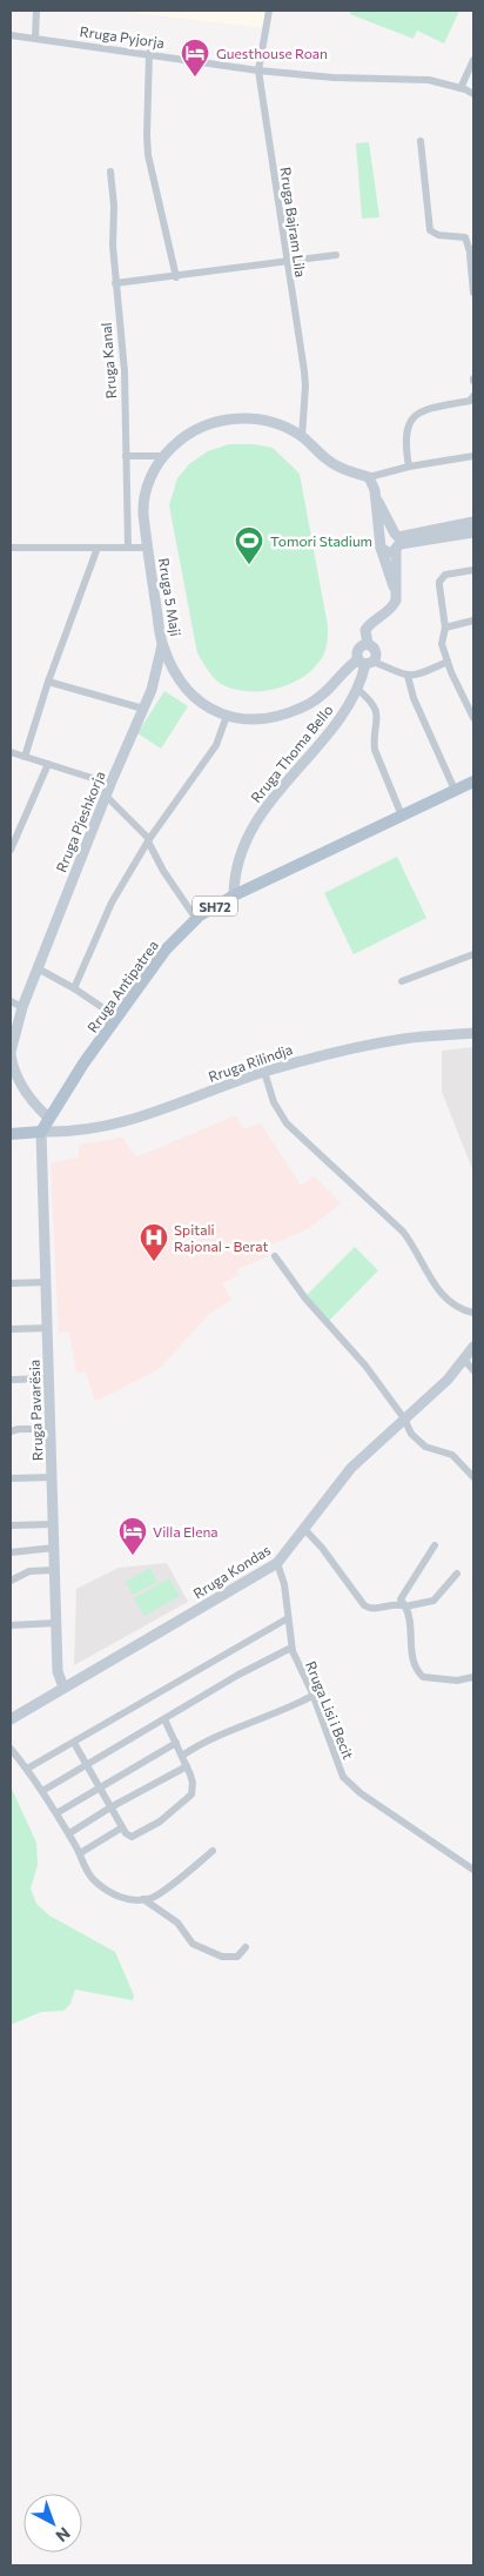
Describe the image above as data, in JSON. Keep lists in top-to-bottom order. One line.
{"streets":{"main road":["SH72","Rruga Antipatrea"],"street":["Rruga Pyjorja","Rruga Bajram Lila","Rruga Kanal","Rruga 5 Maji","Rruga Thoma Bello","Rruga Pjeshkorja","Rruga Rilindja","Rruga Pavarësia","Rruga Kondas","Rruga Lisi i Becit"]},"crossings":[["Rruga Pyjorja","Rruga Bajram Lila"],["Rruga Bajram Lila","Rruga 5 Maji"],["Rruga Kanal","Rruga 5 Maji"],["Rruga 5 Maji","Rruga Thoma Bello"],["Rruga 5 Maji","Rruga Pjeshkorja"],["Rruga Thoma Bello","Rruga Antipatrea"],["Rruga Antipatrea","Rruga Rilindja"],["Rruga Antipatrea","Rruga Pavarësia"],["Rruga Rilindja","Rruga Pavarësia"],["Rruga Pavarësia","Rruga Kondas"],["Rruga Kondas","Rruga Lisi i Becit"]],"places":{"hotel":["Guesthouse Roan","Villa Elena"],"sports":["Tomori Stadium"],"hospital":["Spitali Rajonal - Berat"]},"north":"bottom right"}
